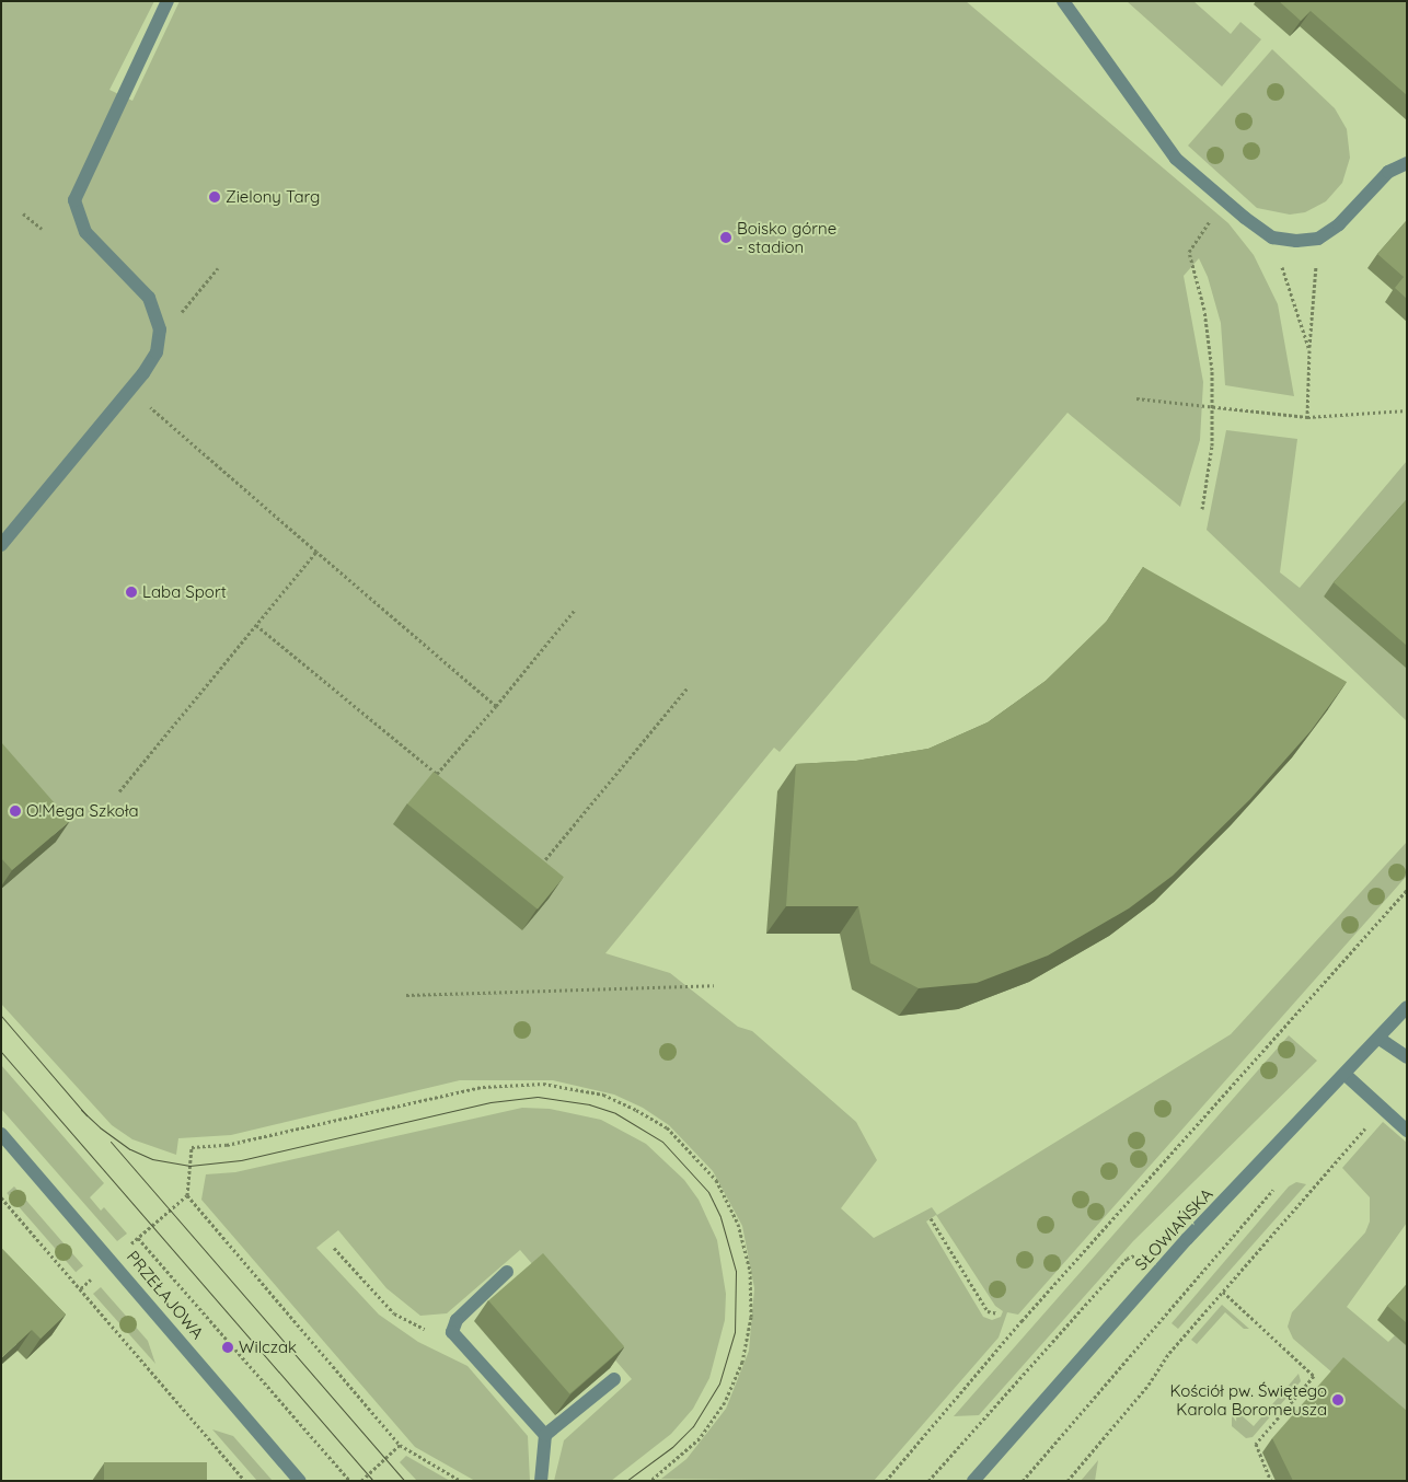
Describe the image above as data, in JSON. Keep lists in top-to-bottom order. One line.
{"streets":{"street":["SŁOWIAŃSKA","PRZEŁAJOWA"]},"places":["Zielony Targ","Boisko górne - stadion","Laba Sport","O!Mega Szkoła","Wilczak","Kościół pw. Świętego Karola Boromeusza"]}
